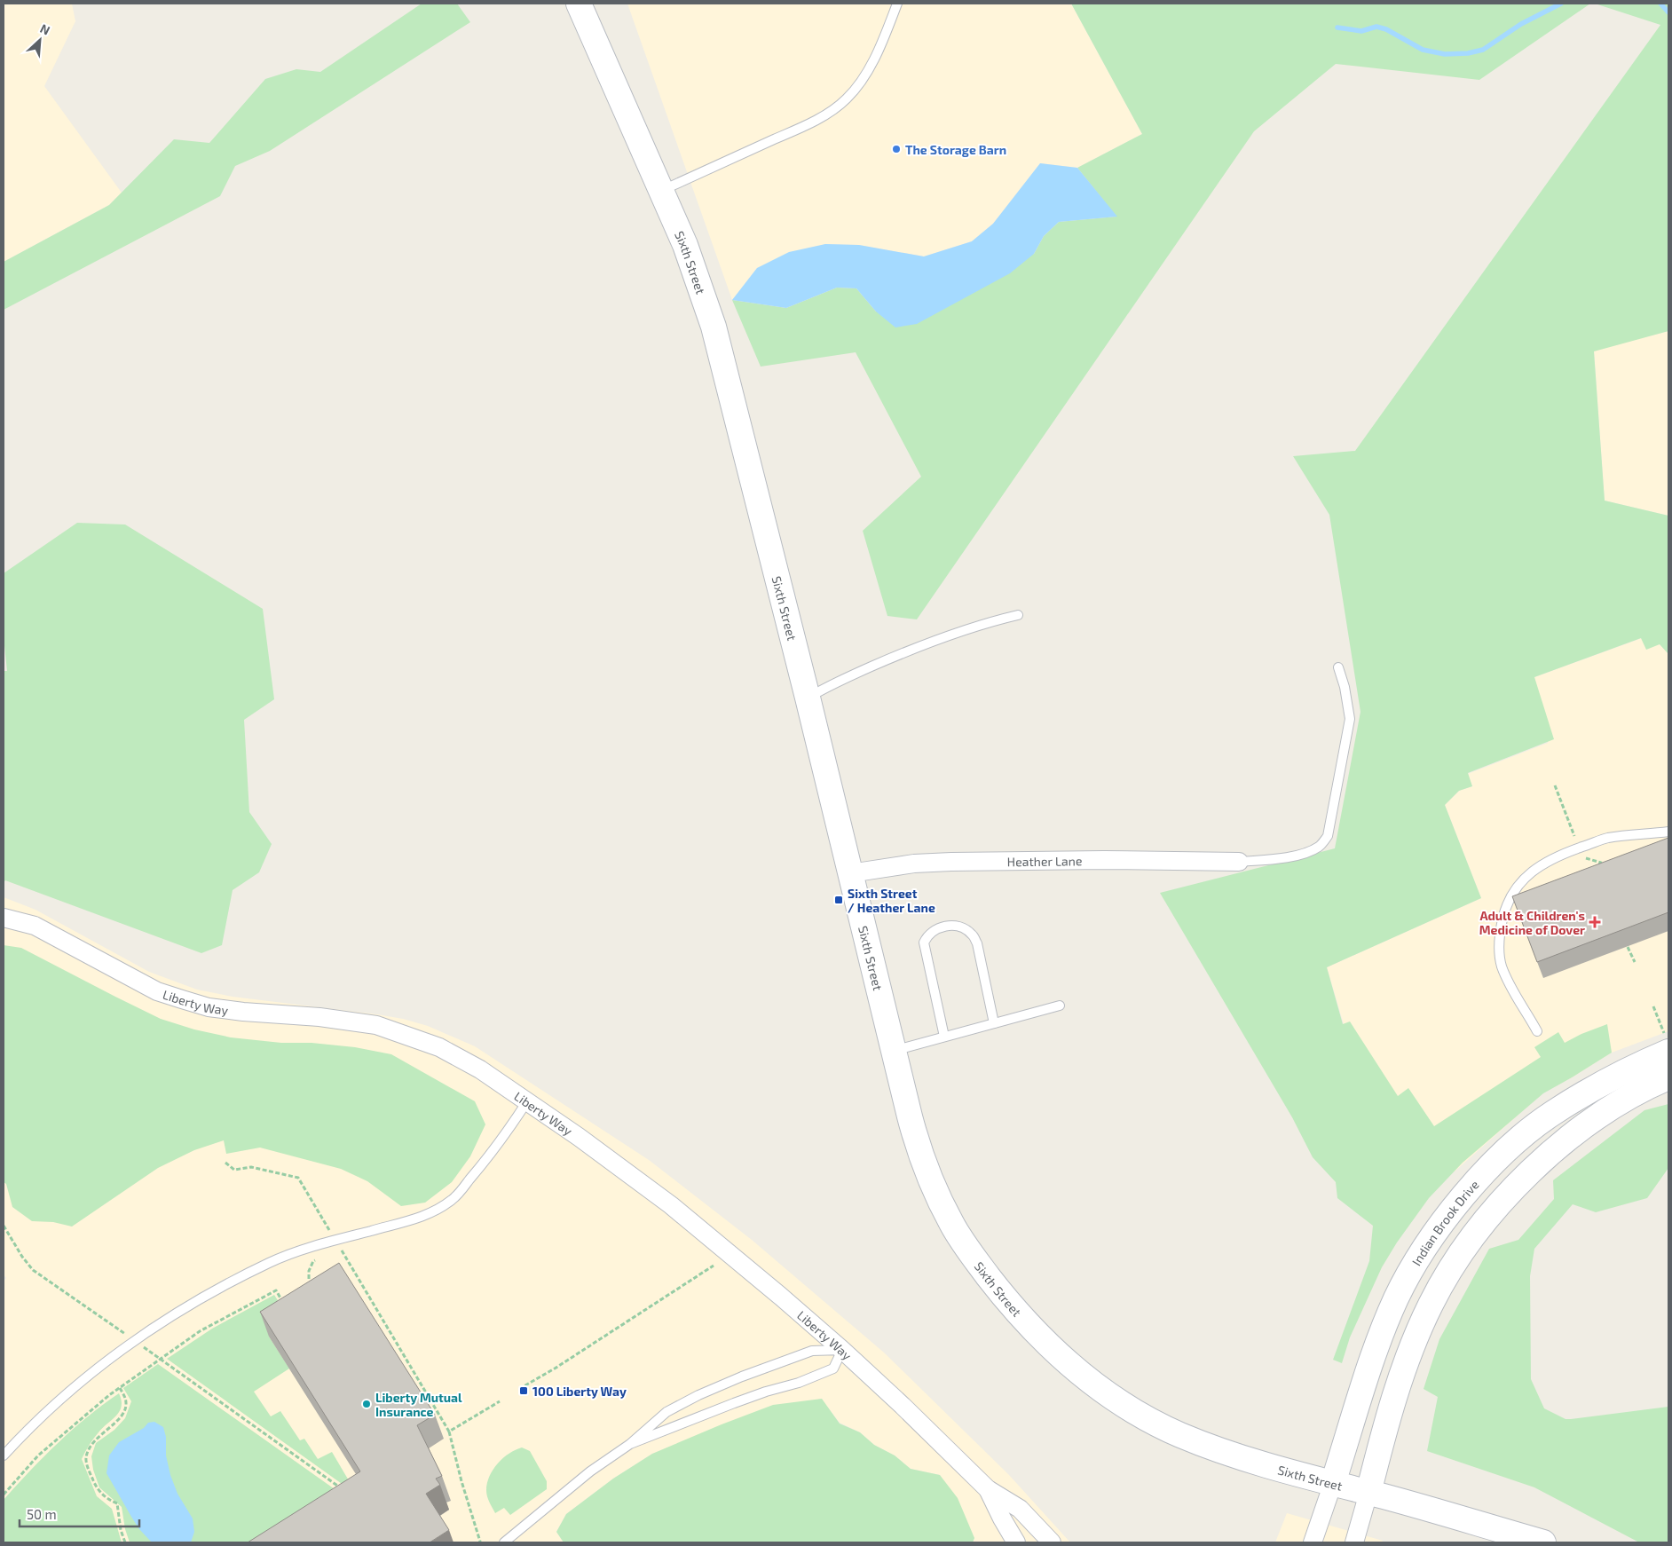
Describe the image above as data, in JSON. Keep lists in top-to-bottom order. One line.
{"streets":{"main road":["Sixth Street","Indian Brook Drive"],"street":["Heather Lane","Liberty Way"]},"crossings":[["Sixth Street","Heather Lane"],["Sixth Street","Indian Brook Drive"]],"places":{"other":["The Storage Barn","Liberty Mutual Insurance"],"transit":["Sixth Street / Heather Lane","100 Liberty Way"],"health":["Adult & Children's Medicine of Dover"]},"scale_bar":"50 m","north":"top right"}
